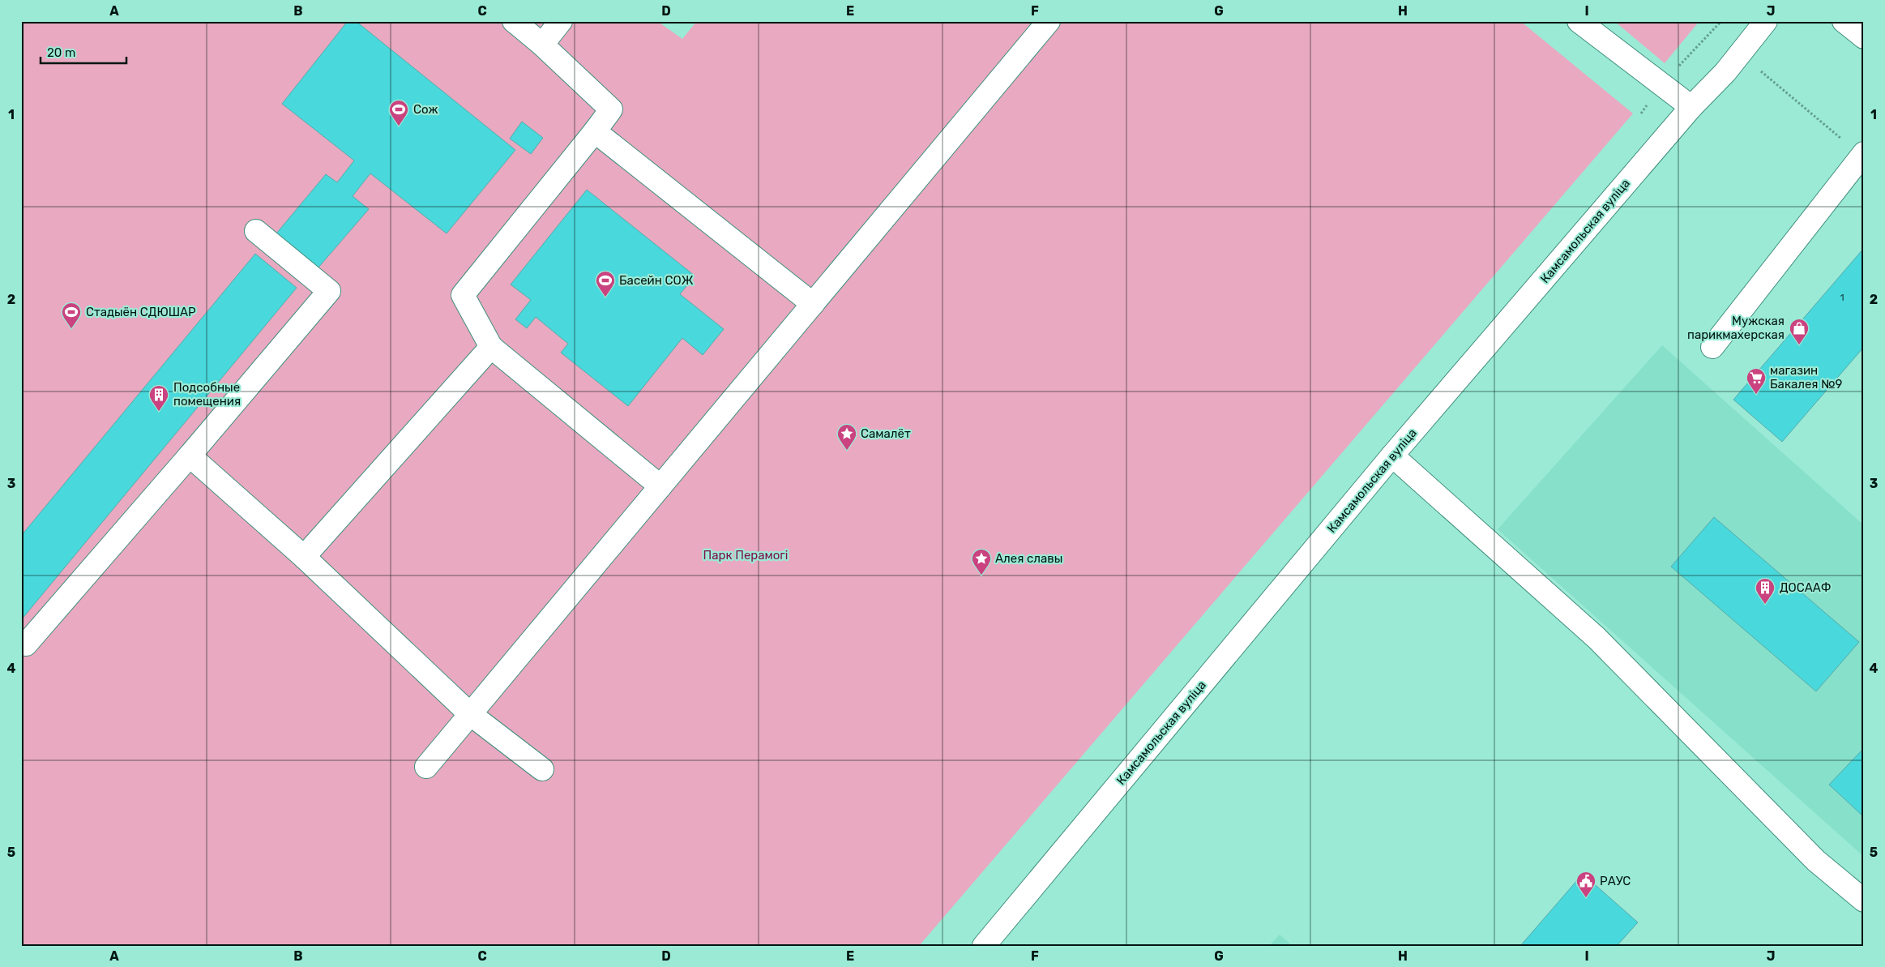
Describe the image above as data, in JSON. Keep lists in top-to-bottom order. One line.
{"streets":{"main road":["Камсамольская вуліца"]},"parks":["Парк Перамогі"],"places":{"sports":["Сож","Басейн СОЖ","Стадыён СДЮШАР"],"shop":["Мужская парикмахерская"],"supermarket":["магазин Бакалея №9"],"building":["Подсобные помещения","ДОСААФ"],"place":["Самалёт","Алея славы"],"public building":["РАУС"]},"house_numbers":["1"],"scale_bar":"20 m","grid":{"columns":["A","B","C","D","E","F","G","H","I","J"],"rows":["1","2","3","4","5"]}}
